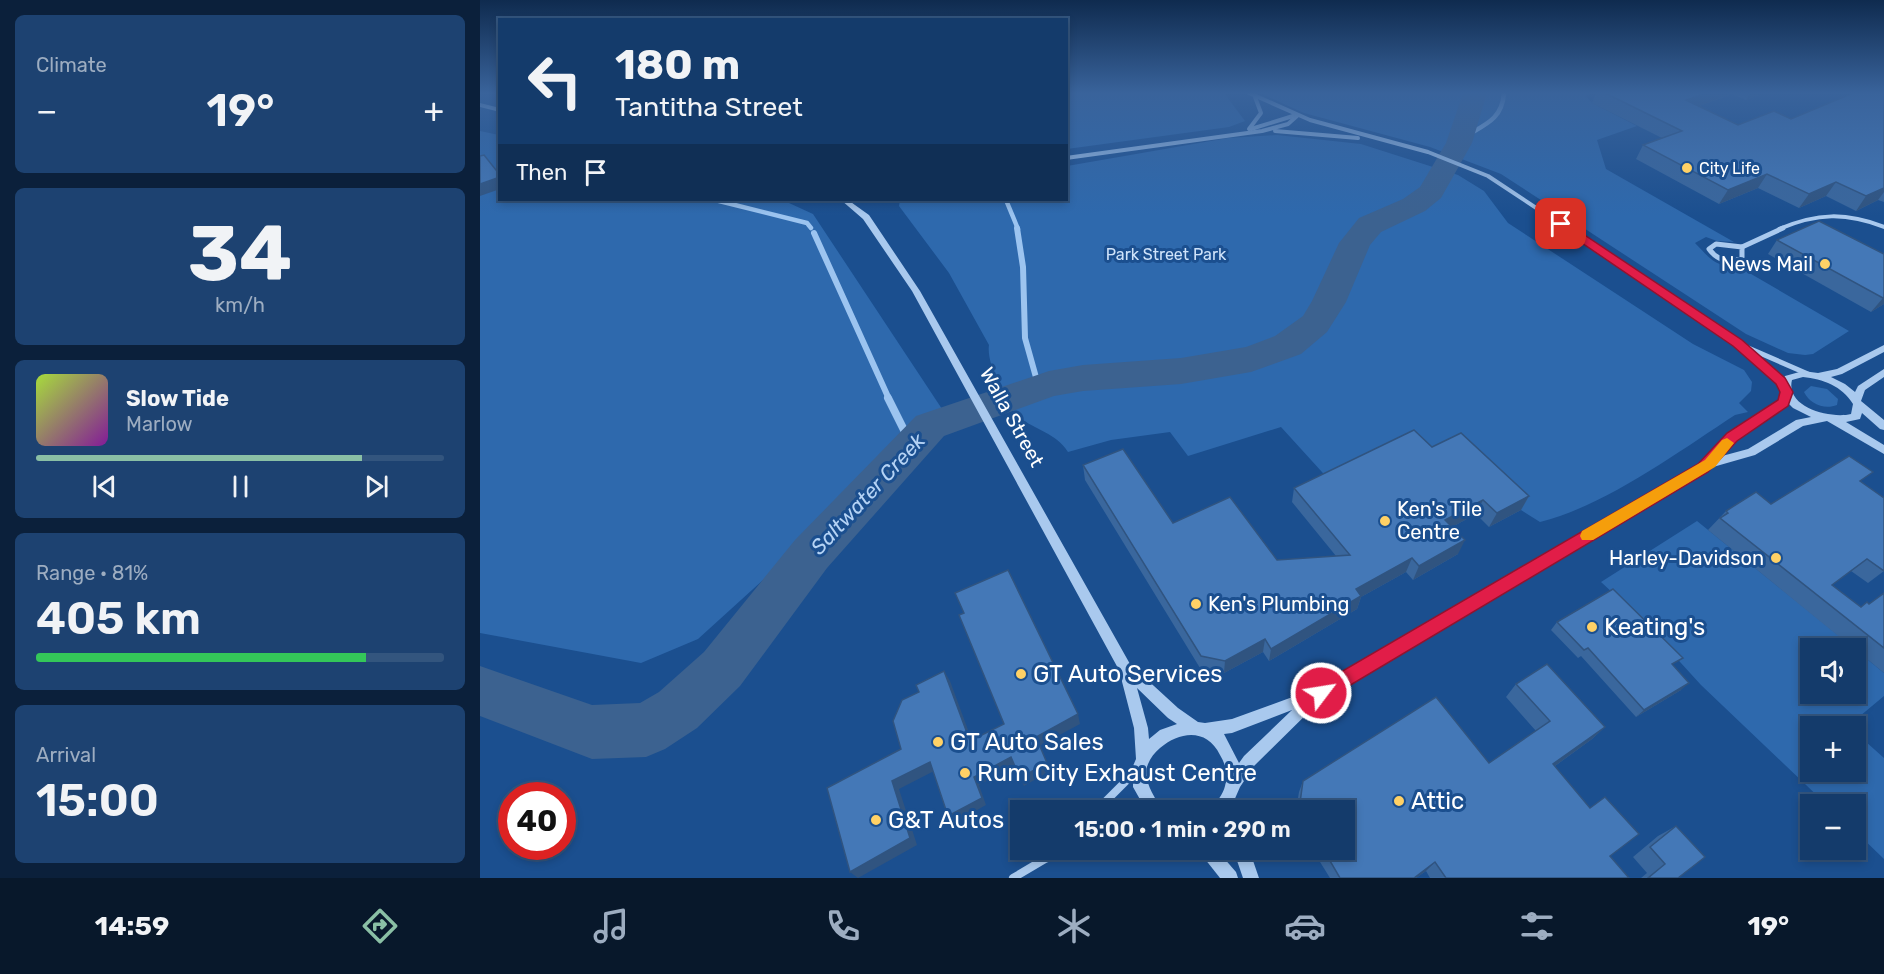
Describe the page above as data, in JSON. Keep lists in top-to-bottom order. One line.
{"streets":{"street":["Walla Street"]},"water":["Saltwater Creek"],"parks":["Park Street Park"],"places":["City Life","News Mail","Ken's Tile Centre","Harley-Davidson","Ken's Plumbing","Keating's","GT Auto Services","GT Auto Sales","Rum City Exhaust Centre","Attic","G&T Autos"],"page":{"tile":["Climate",["34","km/h"],["Range · 81%","405 km"],["Arrival","15:00"]],"turn":["180 m","Tantitha Street"],"heat":["−","19°","+"],"then":"Then","song":["Slow Tide","Marlow"],"map_buttons":["+","−"],"limit":"40","trip":"15:00 · 1 min · 290 m","tabs":["14:59","19°"]}}
